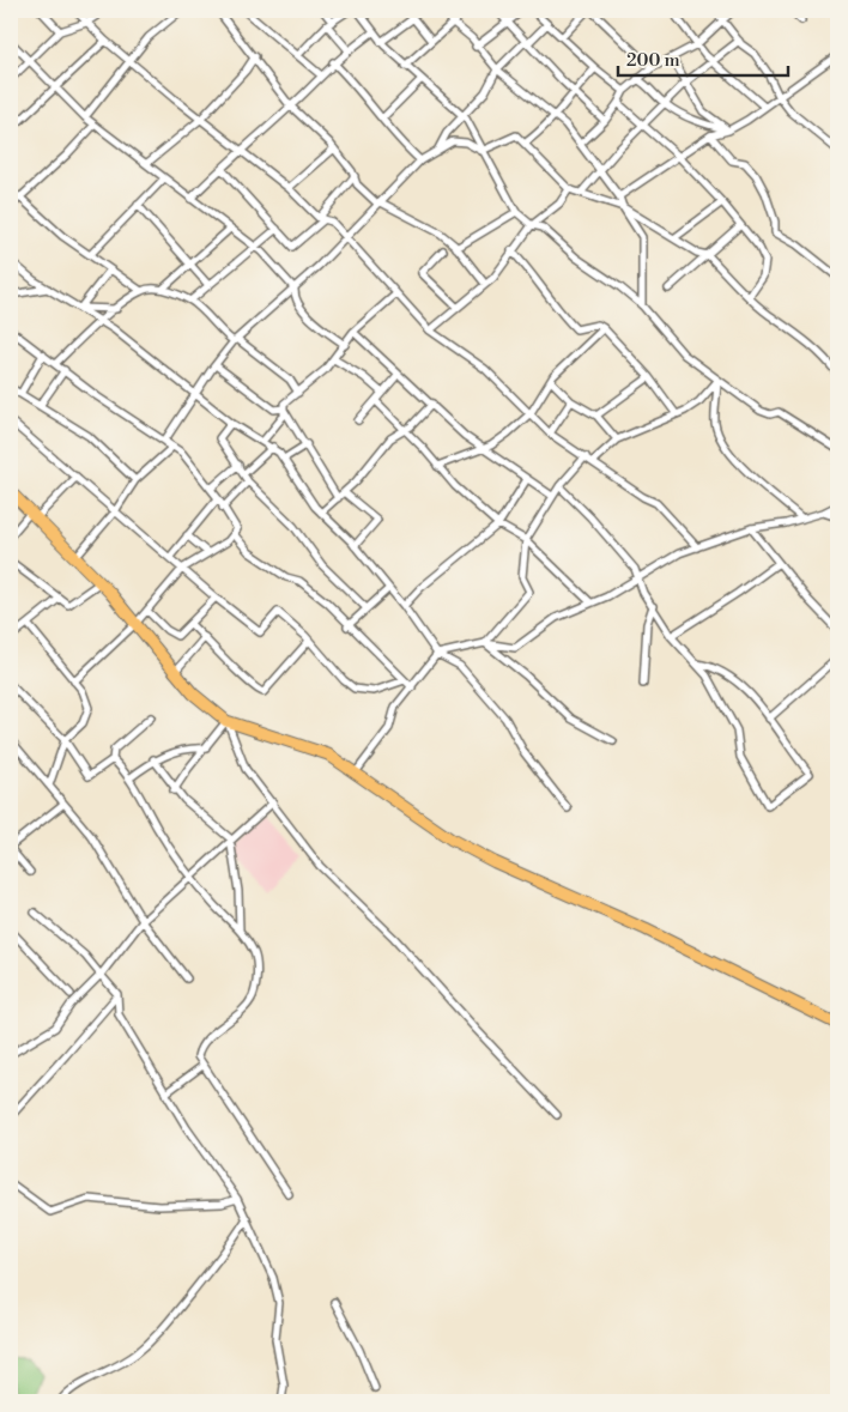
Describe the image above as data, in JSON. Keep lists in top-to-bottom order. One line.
{"scale_bar":"200 m"}
